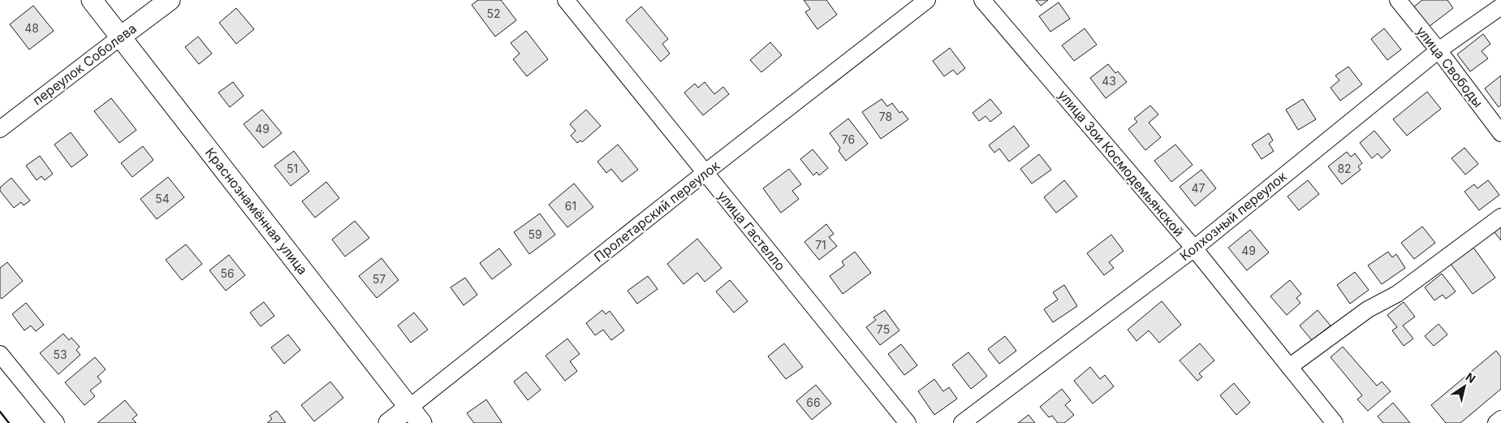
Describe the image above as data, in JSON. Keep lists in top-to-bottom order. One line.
{"streets":{"main road":["переулок Соболева","Краснознамённая улица","Пролетарский переулок"],"street":["улица Свободы","улица Зои Космодемьянской","Колхозный переулок","улица Гастелло"]},"crossings":[["переулок Соболева","Краснознамённая улица"],["улица Свободы","Колхозный переулок"],["улица Зои Космодемьянской","Колхозный переулок"],["Краснознамённая улица","Пролетарский переулок"],["Пролетарский переулок","улица Гастелло"]],"house_numbers":["52","48","43","78","49","76","51","82","47","54","61","59","71","49","56","57","75","53","66"],"north":"top right"}
